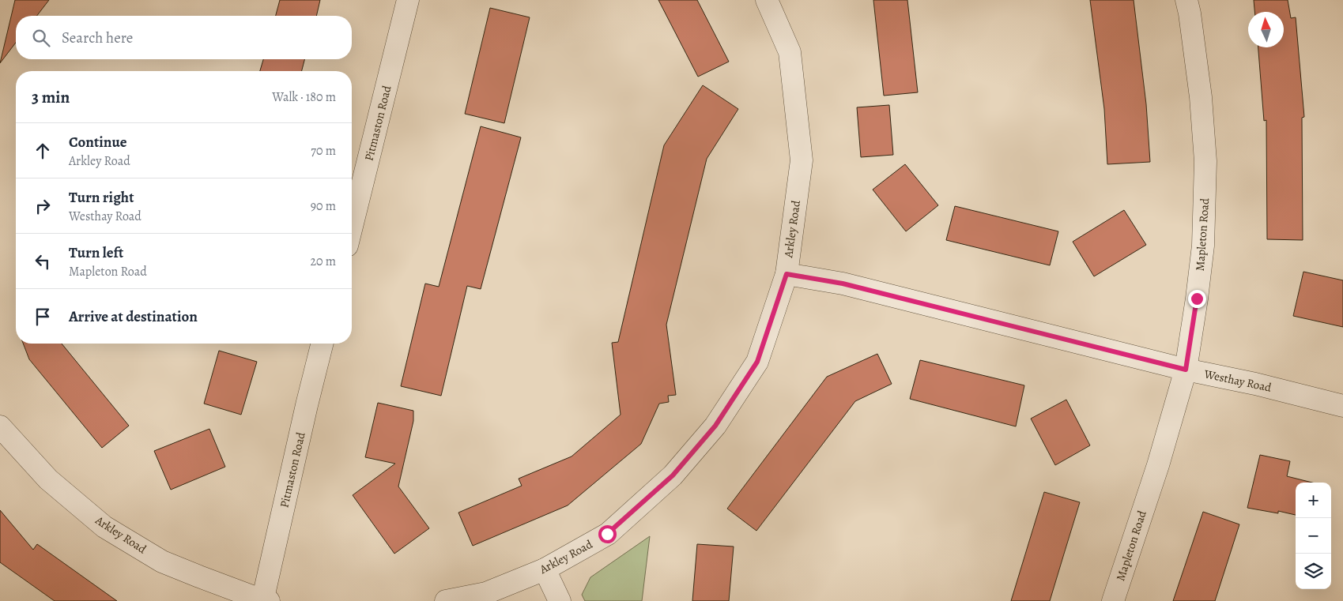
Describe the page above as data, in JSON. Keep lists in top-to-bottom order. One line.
{"streets":{"street":["Pitmaston Road","Arkley Road","Mapleton Road","Westhay Road"]},"crossings":[["Pitmaston Road","Arkley Road"],["Arkley Road","Westhay Road"],["Mapleton Road","Westhay Road"]],"north":"top","page":{"search":"Search here","heading":["3 min","Walk · 180 m"],"list":[["Continue","Arkley Road","70 m"],["Turn right","Westhay Road","90 m"],["Turn left","Mapleton Road","20 m"],"Arrive at destination"],"map_buttons":["+","−"]}}
